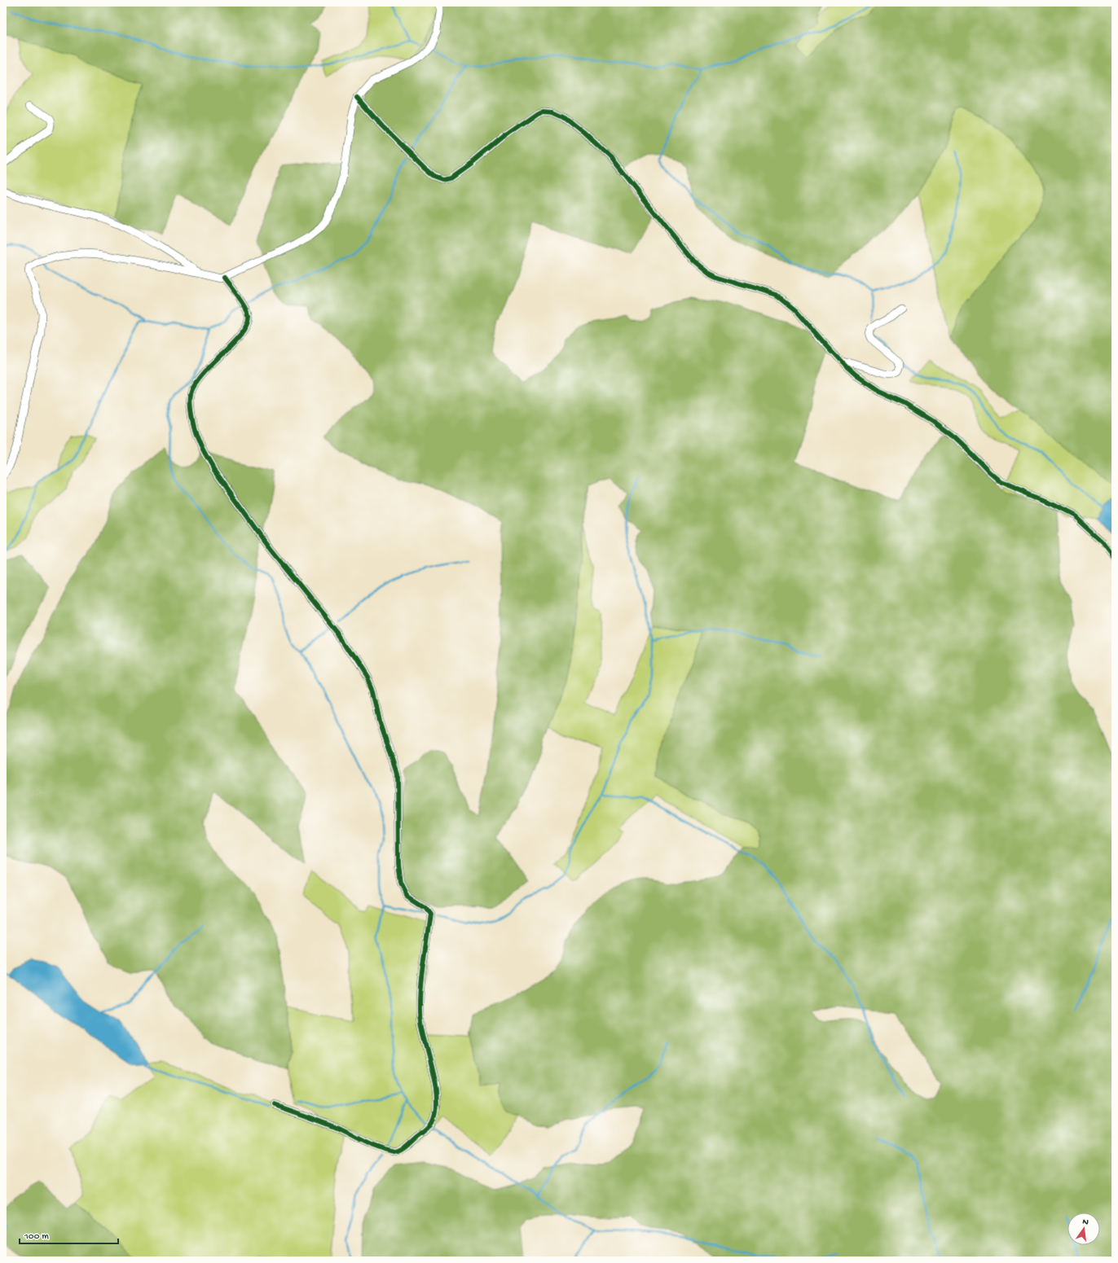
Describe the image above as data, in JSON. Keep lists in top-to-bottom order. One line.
{"scale_bar":"100 m","north":"top"}
